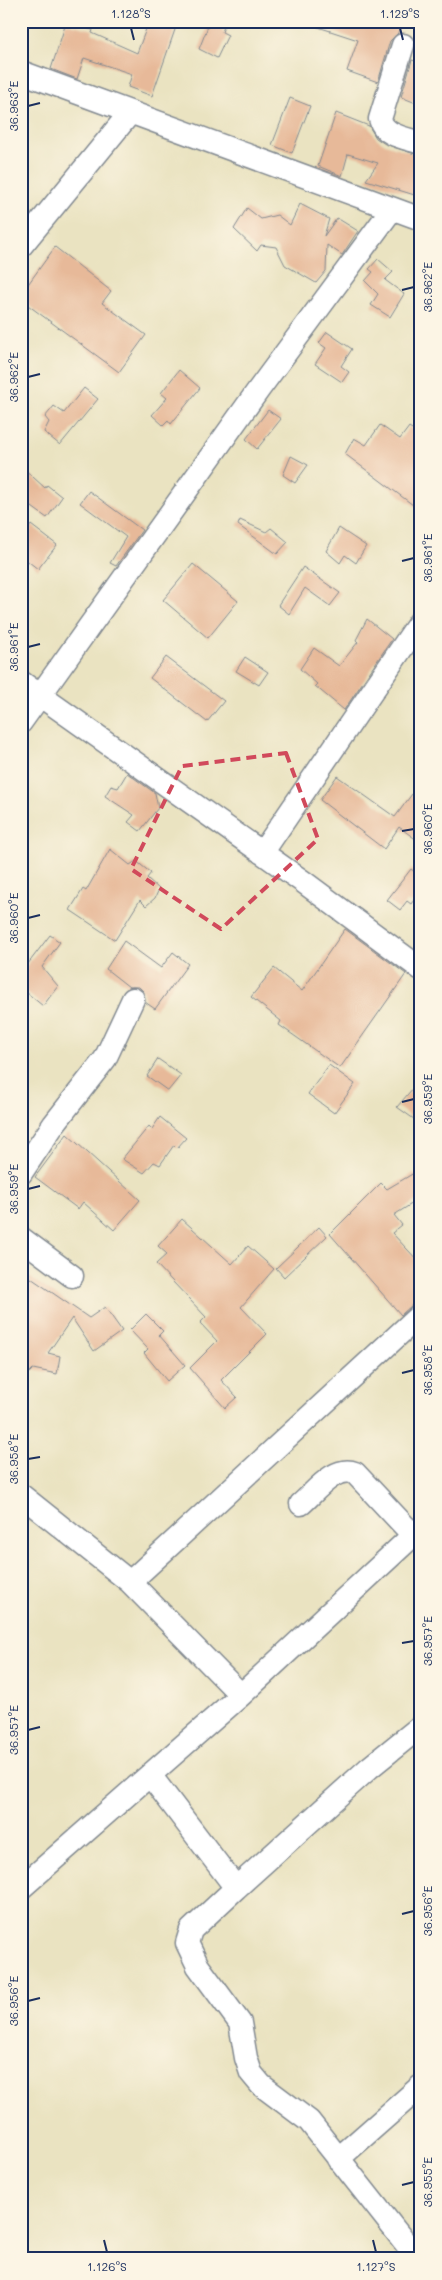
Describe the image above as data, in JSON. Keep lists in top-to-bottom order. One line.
{"coordinates":["1.128°S","1.129°S","36.963°E","36.962°E","36.961°E","36.960°E","36.959°E","36.958°E","36.957°E","36.956°E","36.955°E","1.126°S","1.127°S"]}
